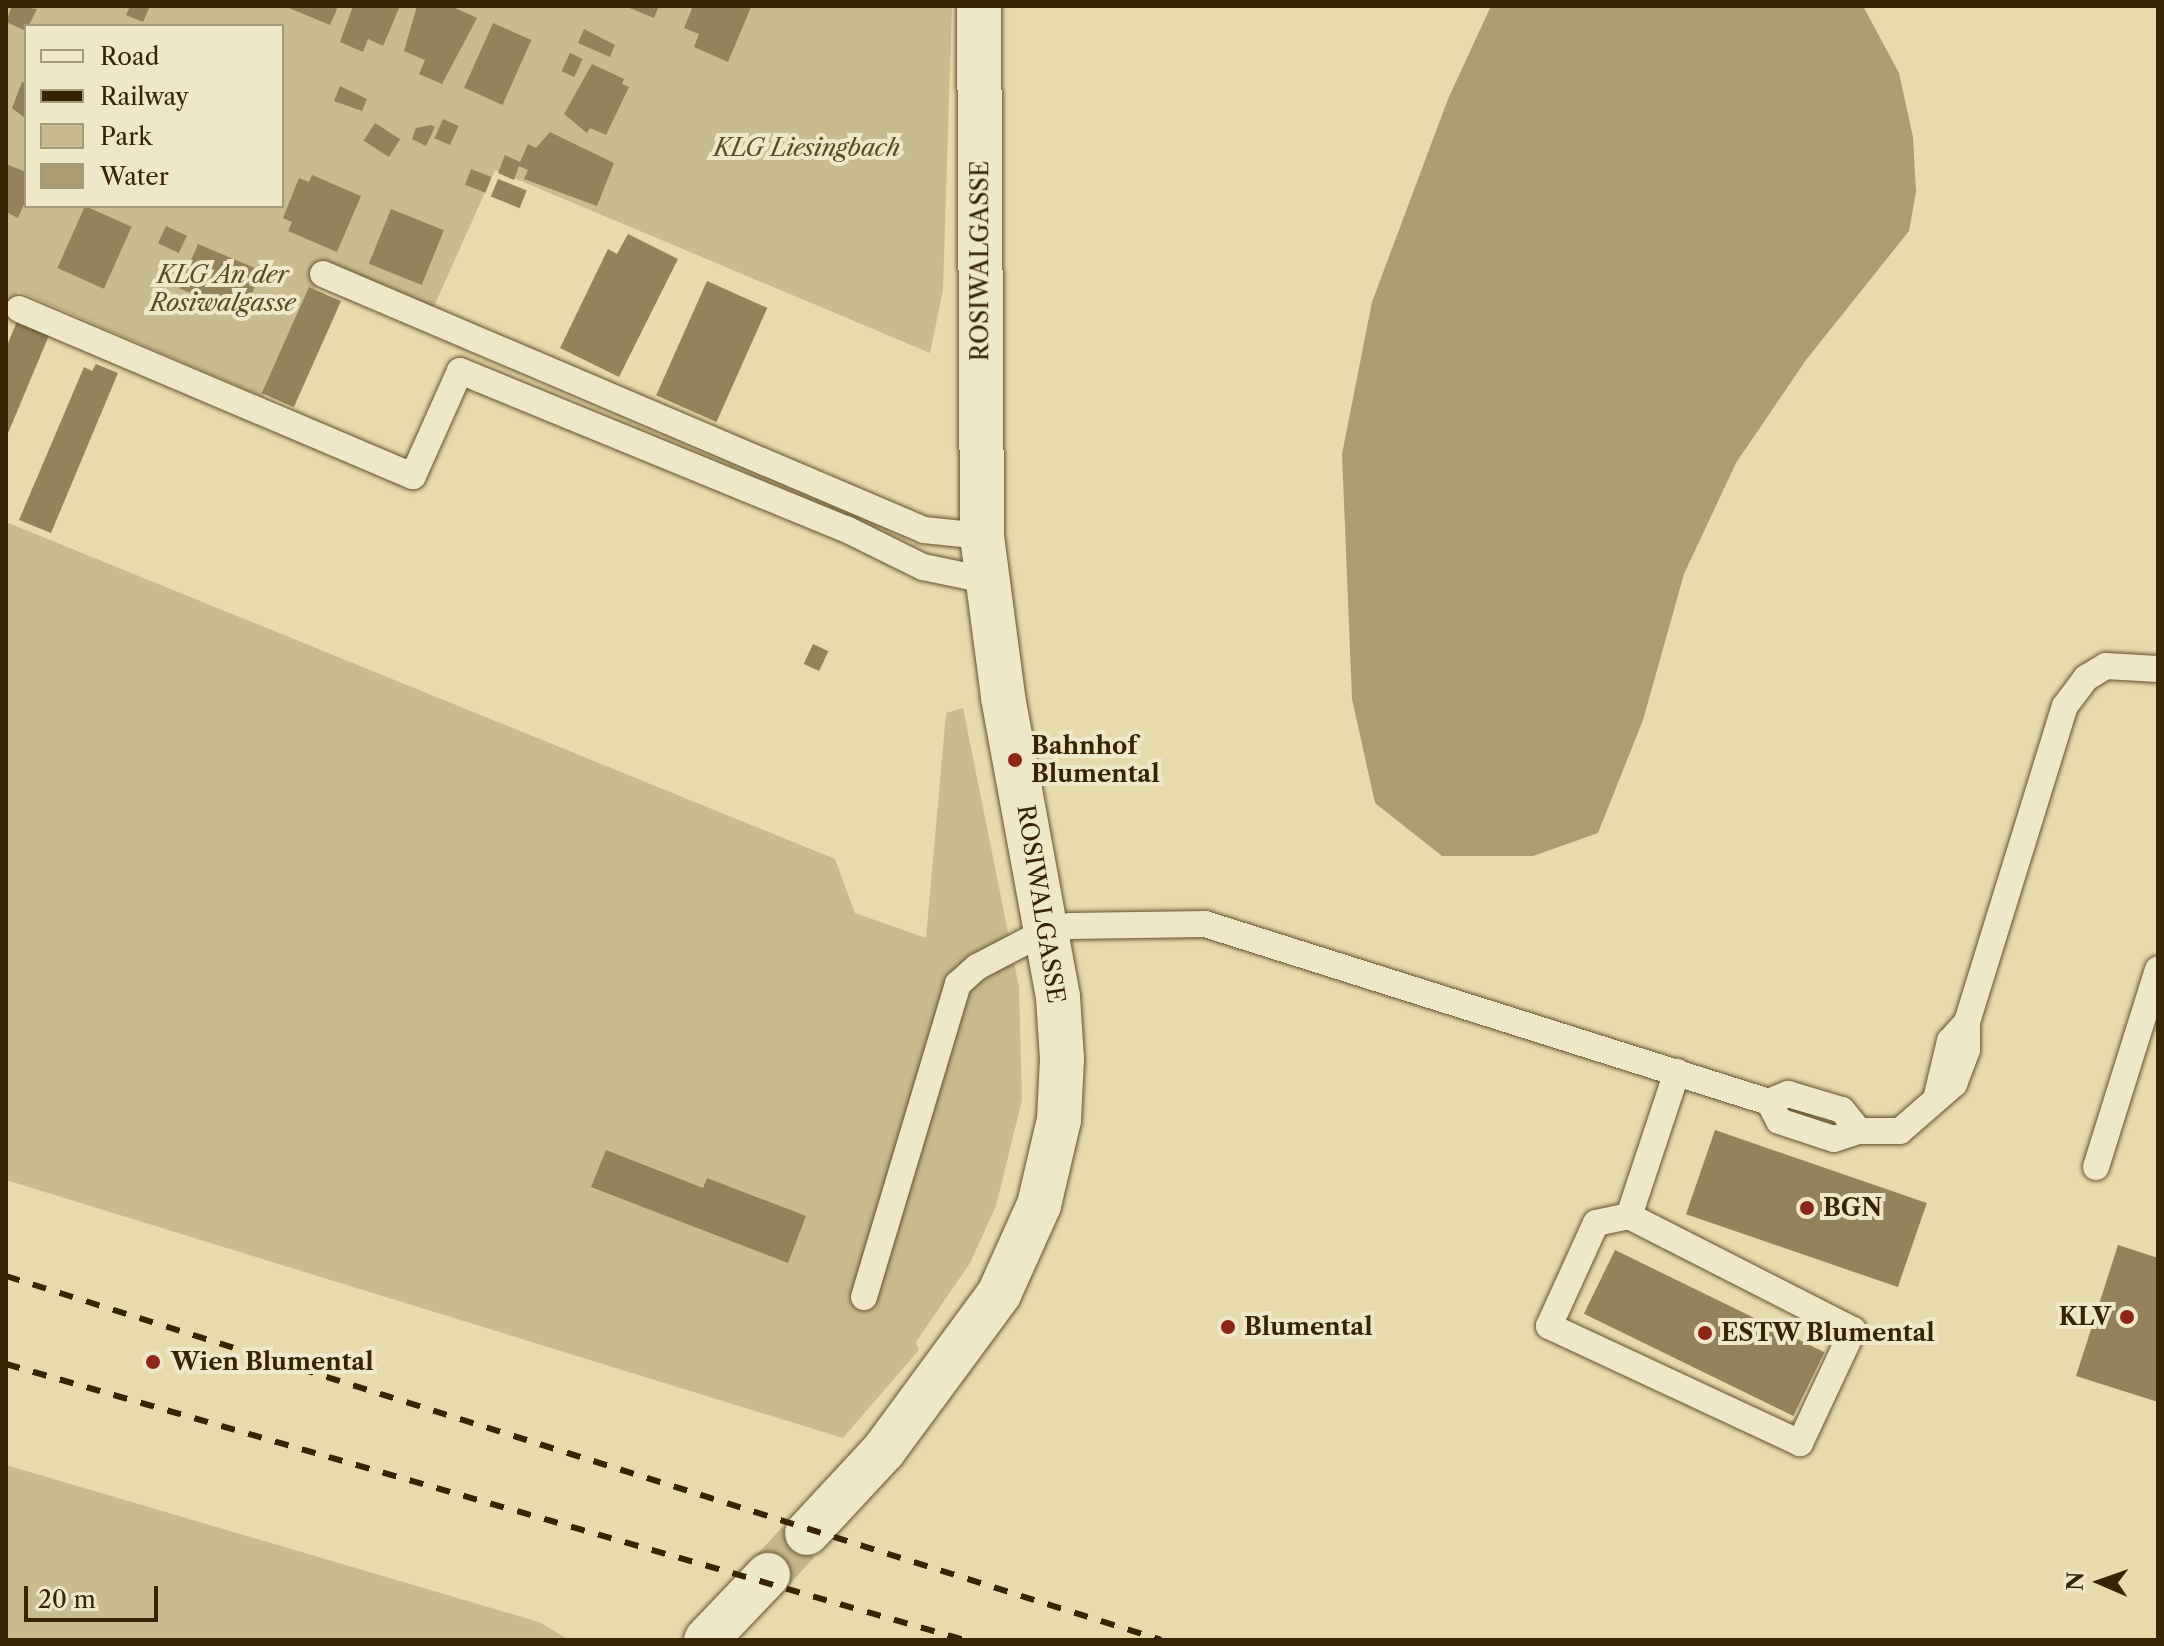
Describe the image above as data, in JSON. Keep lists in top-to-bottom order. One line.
{"streets":{"street":["ROSIWALGASSE"]},"parks":["KLG Liesingbach","KLG An der Rosiwalgasse"],"places":["Bahnhof Blumental","BGN","KLV","Blumental","ESTW Blumental","Wien Blumental"],"legend":["Road","Railway","Park","Water"],"scale_bar":"20 m","north":"left"}
